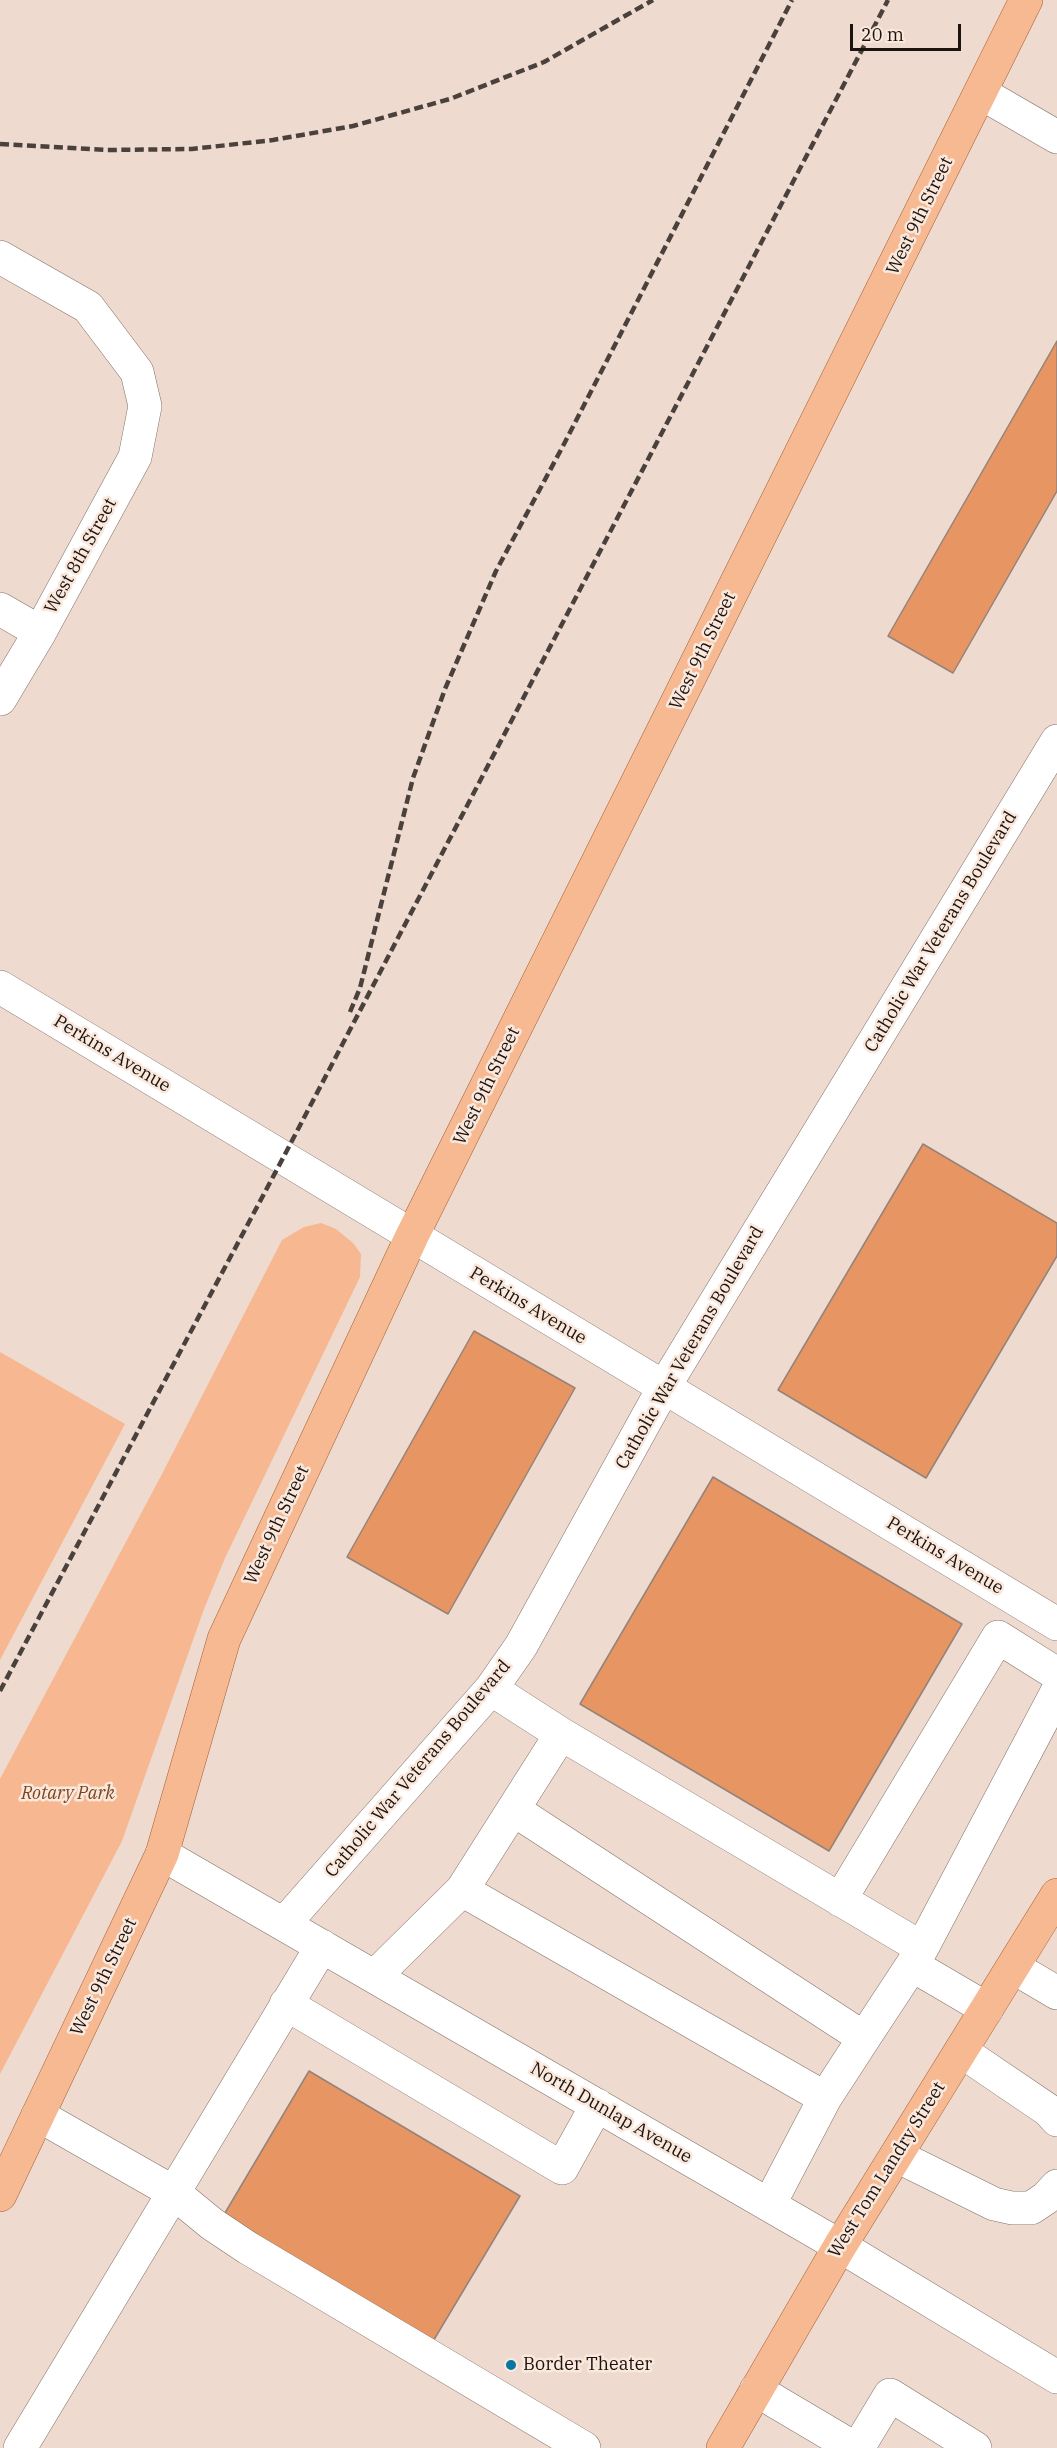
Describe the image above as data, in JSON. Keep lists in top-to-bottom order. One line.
{"streets":{"main road":["West 9th Street","West Tom Landry Street"],"street":["West 8th Street","Catholic War Veterans Boulevard","Perkins Avenue","North Dunlap Avenue"]},"crossings":[["West 9th Street","Perkins Avenue"],["West 9th Street","North Dunlap Avenue"],["Catholic War Veterans Boulevard","Perkins Avenue"],["Catholic War Veterans Boulevard","North Dunlap Avenue"],["North Dunlap Avenue","West Tom Landry Street"]],"parks":["Rotary Park"],"places":["Border Theater"],"scale_bar":"20 m"}
